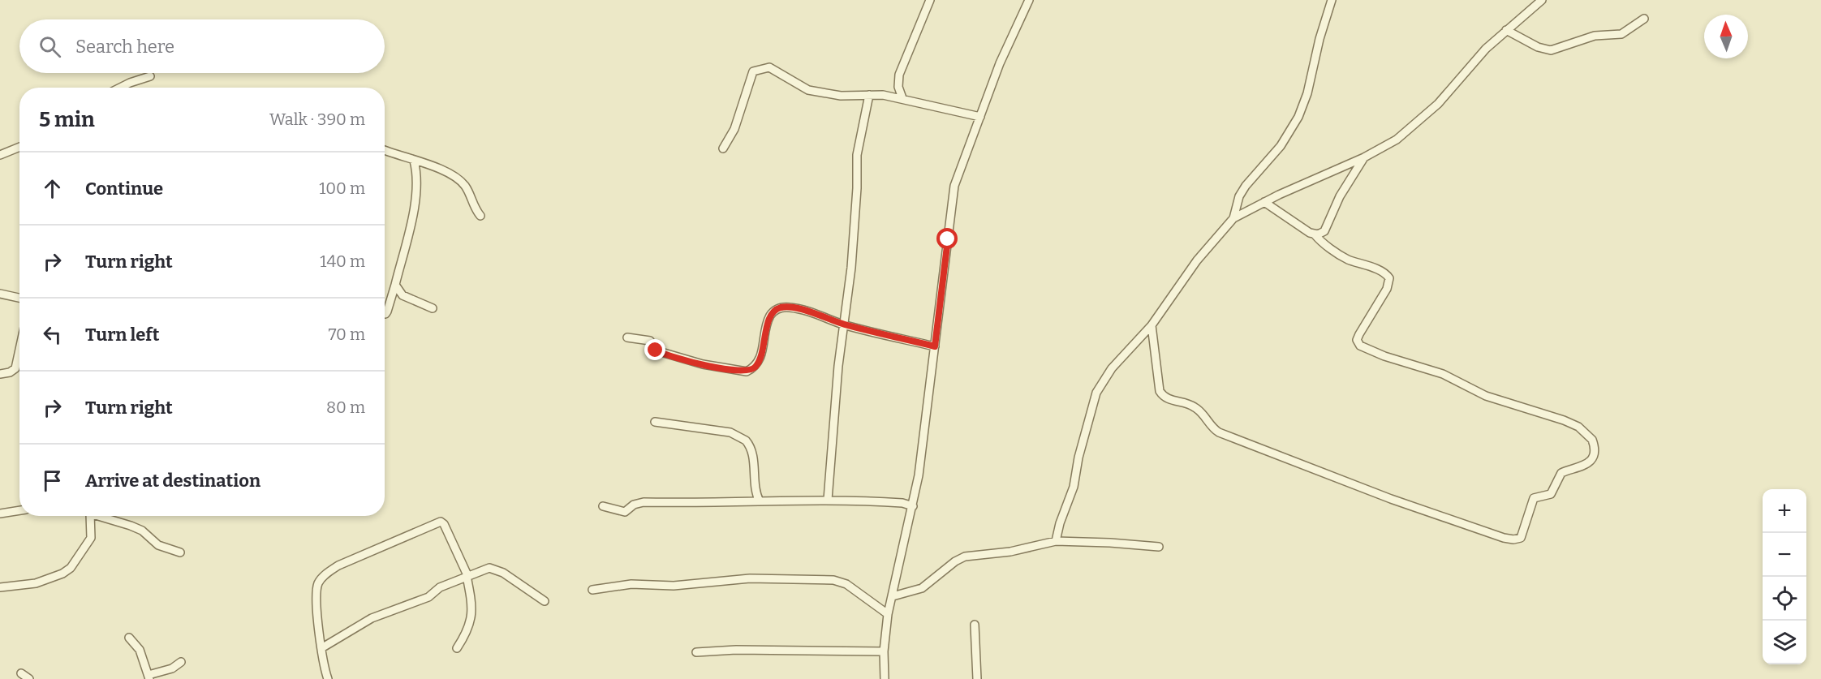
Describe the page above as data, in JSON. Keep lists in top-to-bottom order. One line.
{"north":"top","page":{"search":"Search here","heading":["5 min","Walk · 390 m"],"list":[["Continue","100 m"],["Turn right","140 m"],["Turn left","70 m"],["Turn right","80 m"],"Arrive at destination"],"map_buttons":["+","−"]}}
